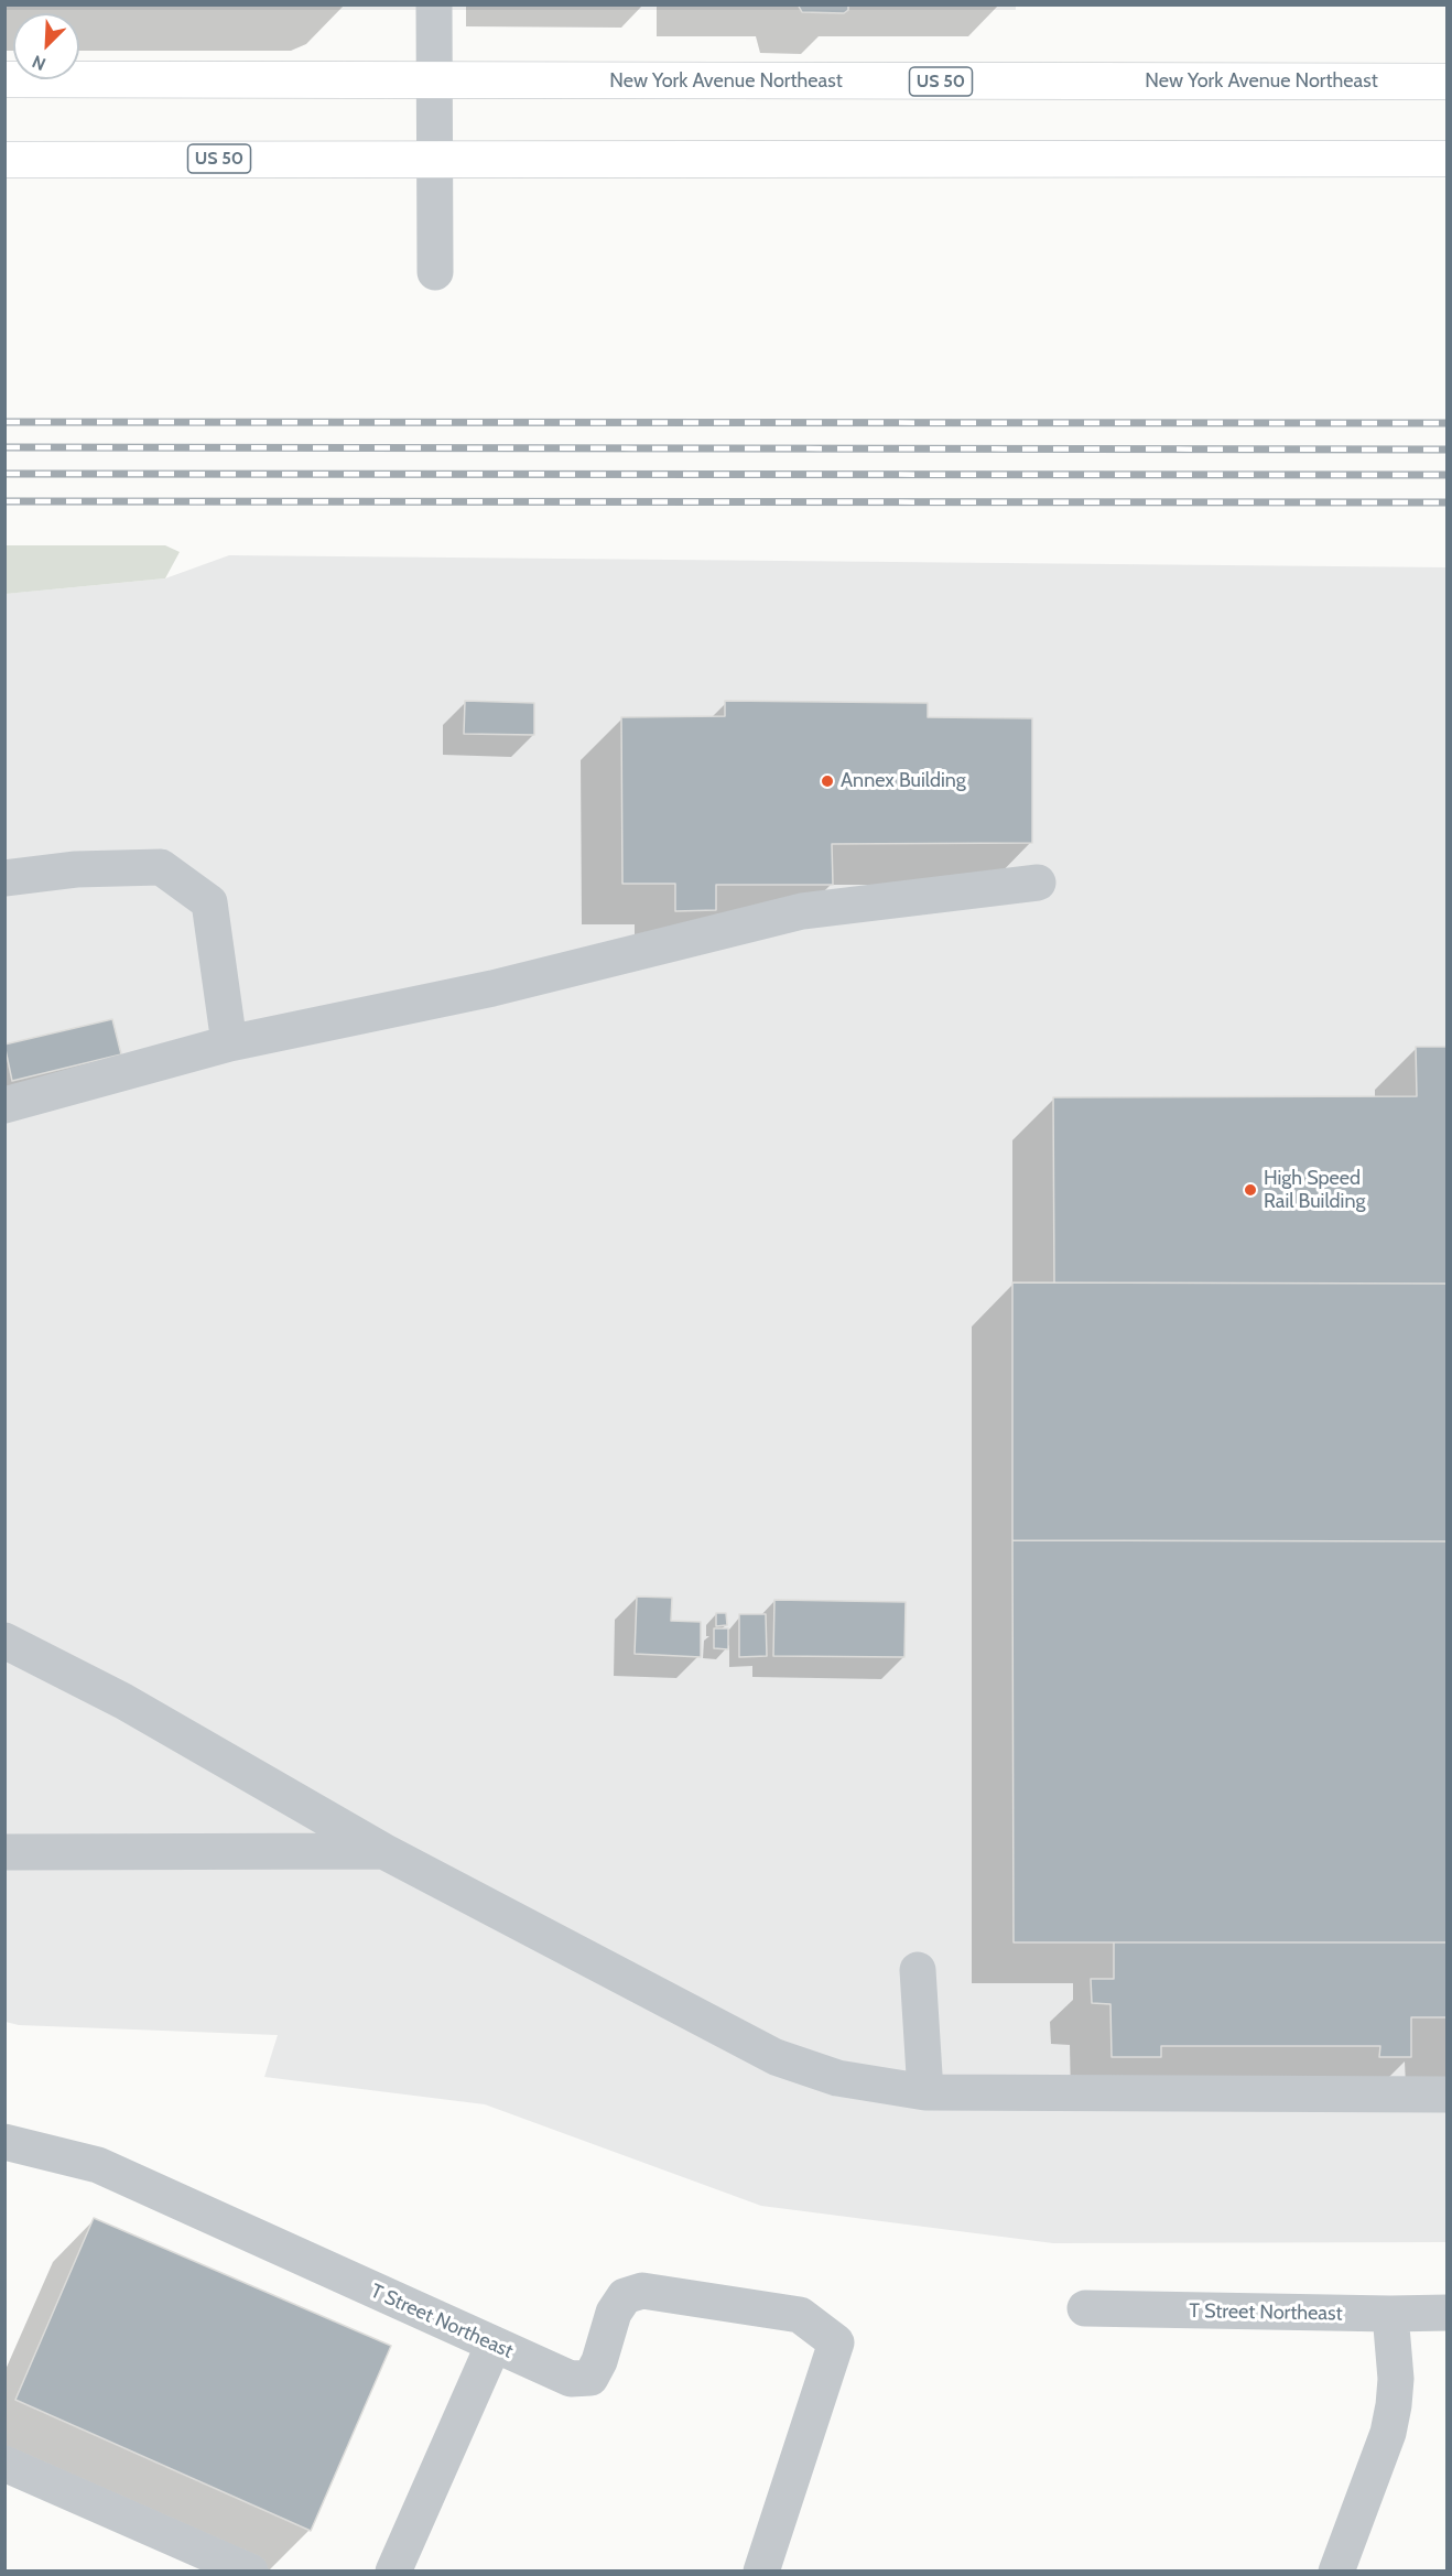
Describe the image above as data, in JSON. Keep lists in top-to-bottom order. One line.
{"streets":{"highway":["New York Avenue Northeast","US 50"],"street":["T Street Northeast"]},"places":["Annex Building","High Speed Rail Building"],"north":"bottom left"}
